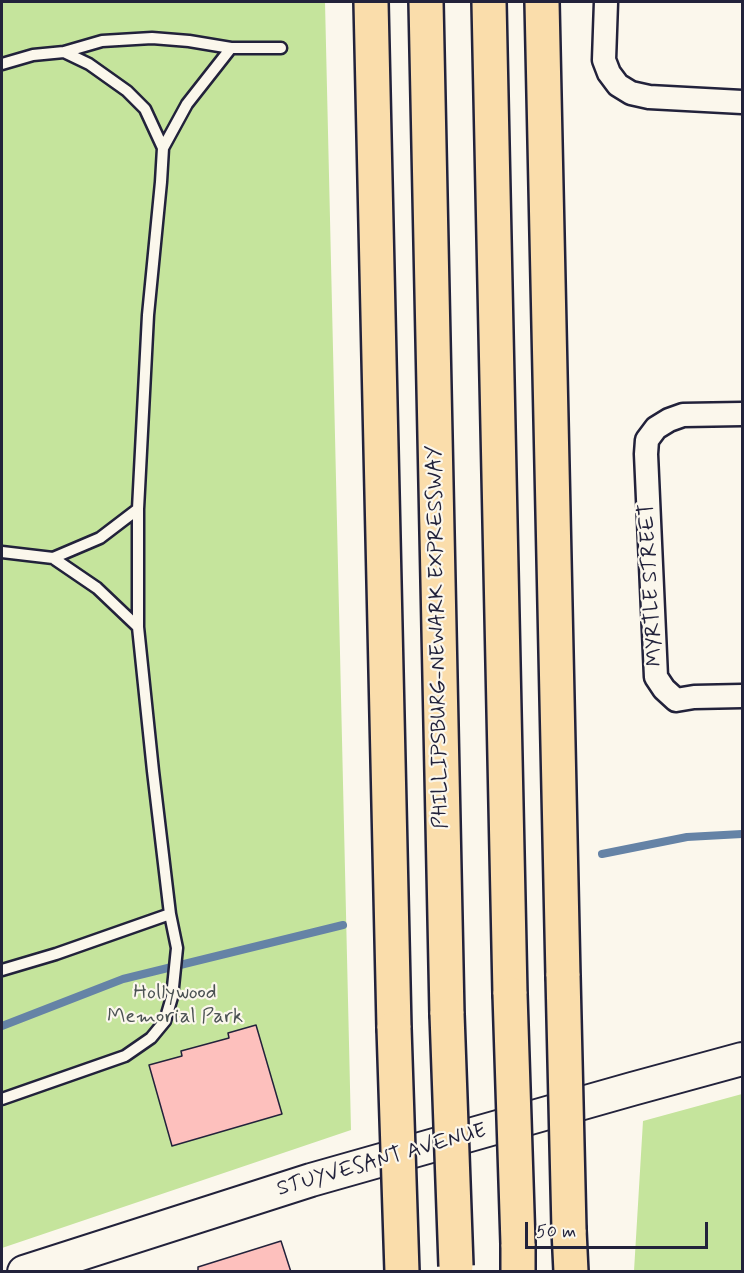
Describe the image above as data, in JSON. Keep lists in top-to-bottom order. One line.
{"streets":{"highway":["PHILLIPSBURG-NEWARK EXPRESSWAY"],"main road":["STUYVESANT AVENUE"],"street":["MYRTLE STREET"]},"parks":["Hollywood Memorial Park"],"scale_bar":"50 m"}
